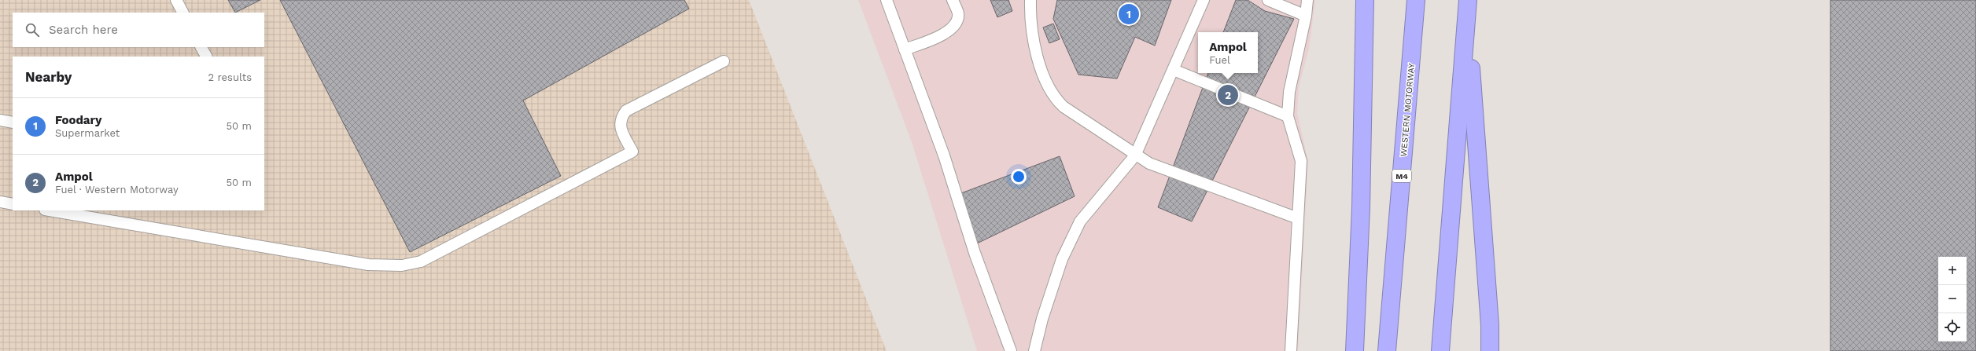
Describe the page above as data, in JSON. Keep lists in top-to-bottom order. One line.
{"streets":{"highway":["WESTERN MOTORWAY","M4"]},"page":{"pins":["1","2"],"search":"Search here","popup":["Ampol","Fuel"],"heading":["Nearby","2 results"],"list":[{"mark":"1","name":"Foodary","note":"Supermarket","value":"50 m"},{"mark":"2","name":"Ampol","note":"Fuel · Western Motorway","value":"50 m"}],"map_buttons":["+","−"]}}
